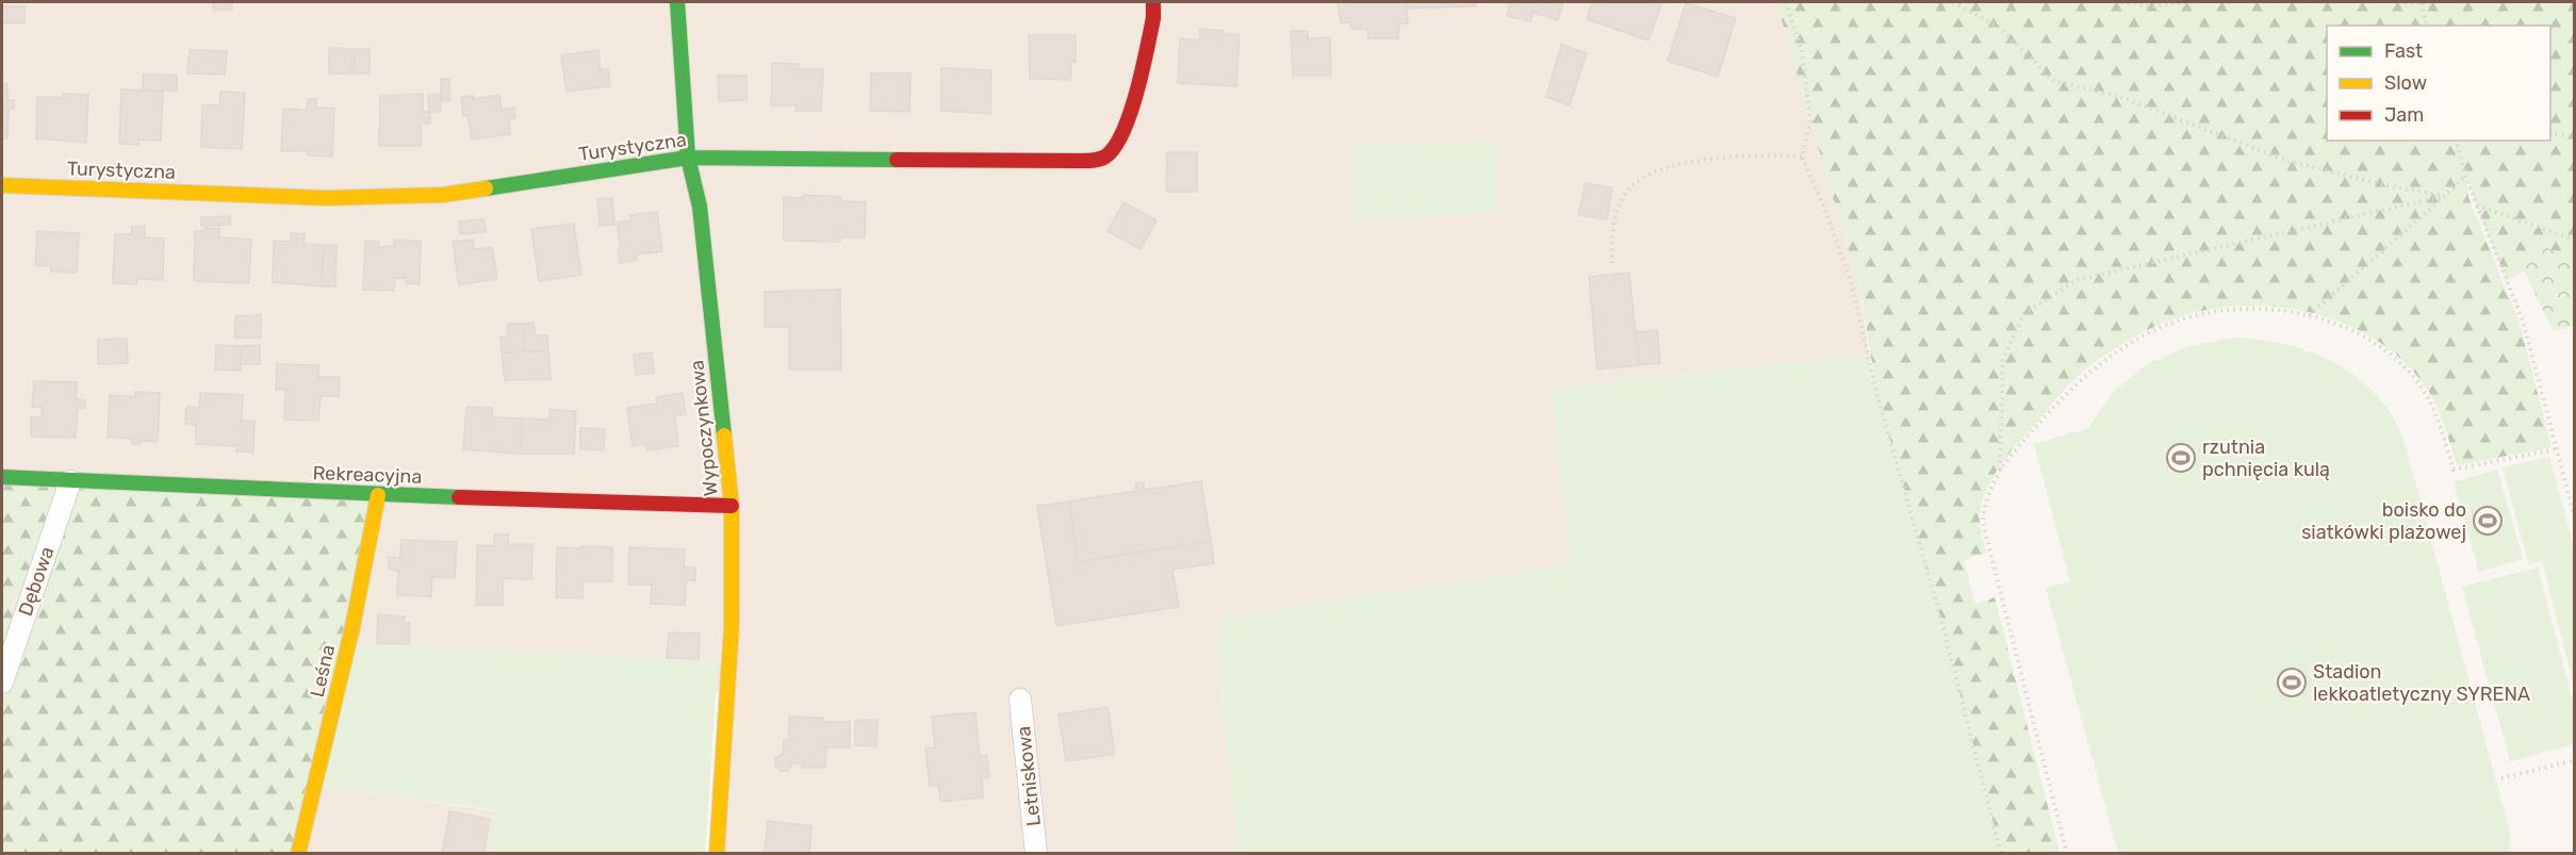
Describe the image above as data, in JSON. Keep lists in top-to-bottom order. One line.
{"streets":{"street":["Turystyczna","Wypoczynkowa","Rekreacyjna","Dębowa","Leśna","Letniskowa"]},"crossings":[["Turystyczna","Wypoczynkowa"],["Wypoczynkowa","Rekreacyjna"],["Rekreacyjna","Dębowa"],["Rekreacyjna","Leśna"]],"places":{"sports":["rzutnia pchnięcia kulą","boisko do siatkówki plażowej","Stadion lekkoatletyczny SYRENA"]},"legend":["Fast","Slow","Jam"]}
